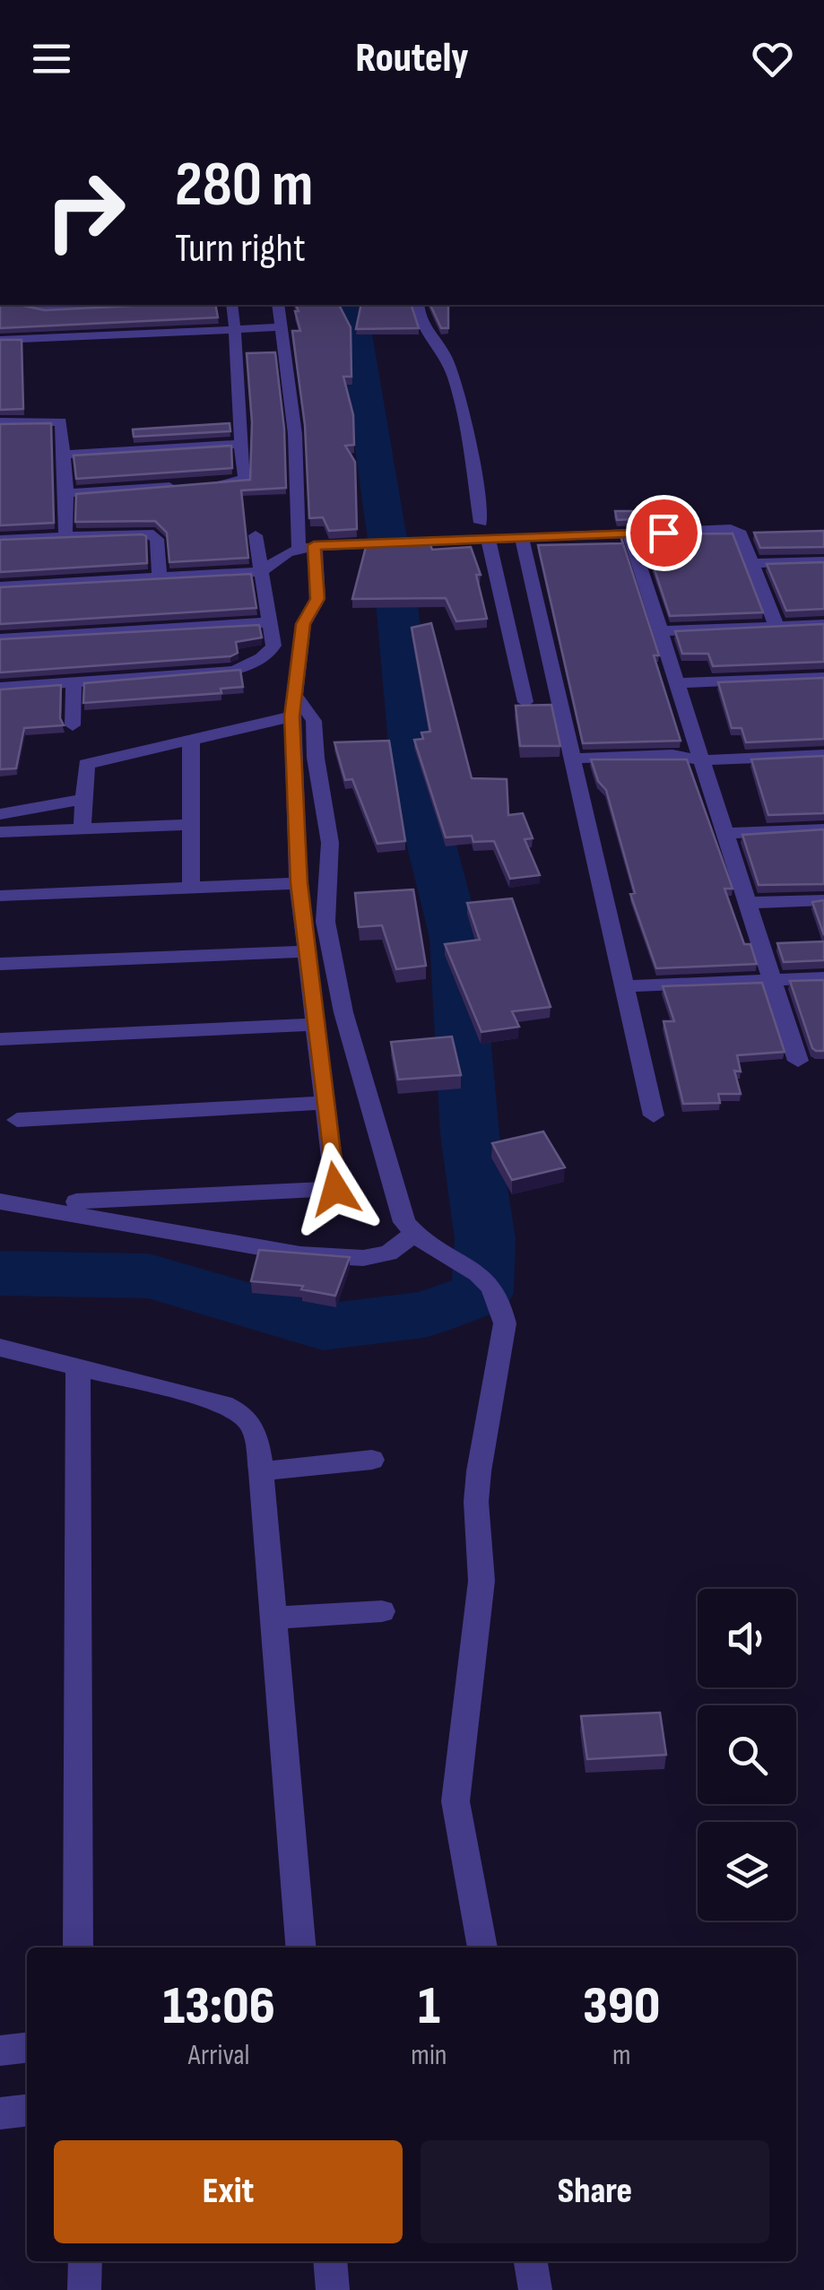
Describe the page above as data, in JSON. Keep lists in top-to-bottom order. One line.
{"page":{"header":"Routely","turn":["280 m","Turn right"],"eta":["13:06","Arrival","1","min","390","m"],"buttons":["Exit","Share"]}}
